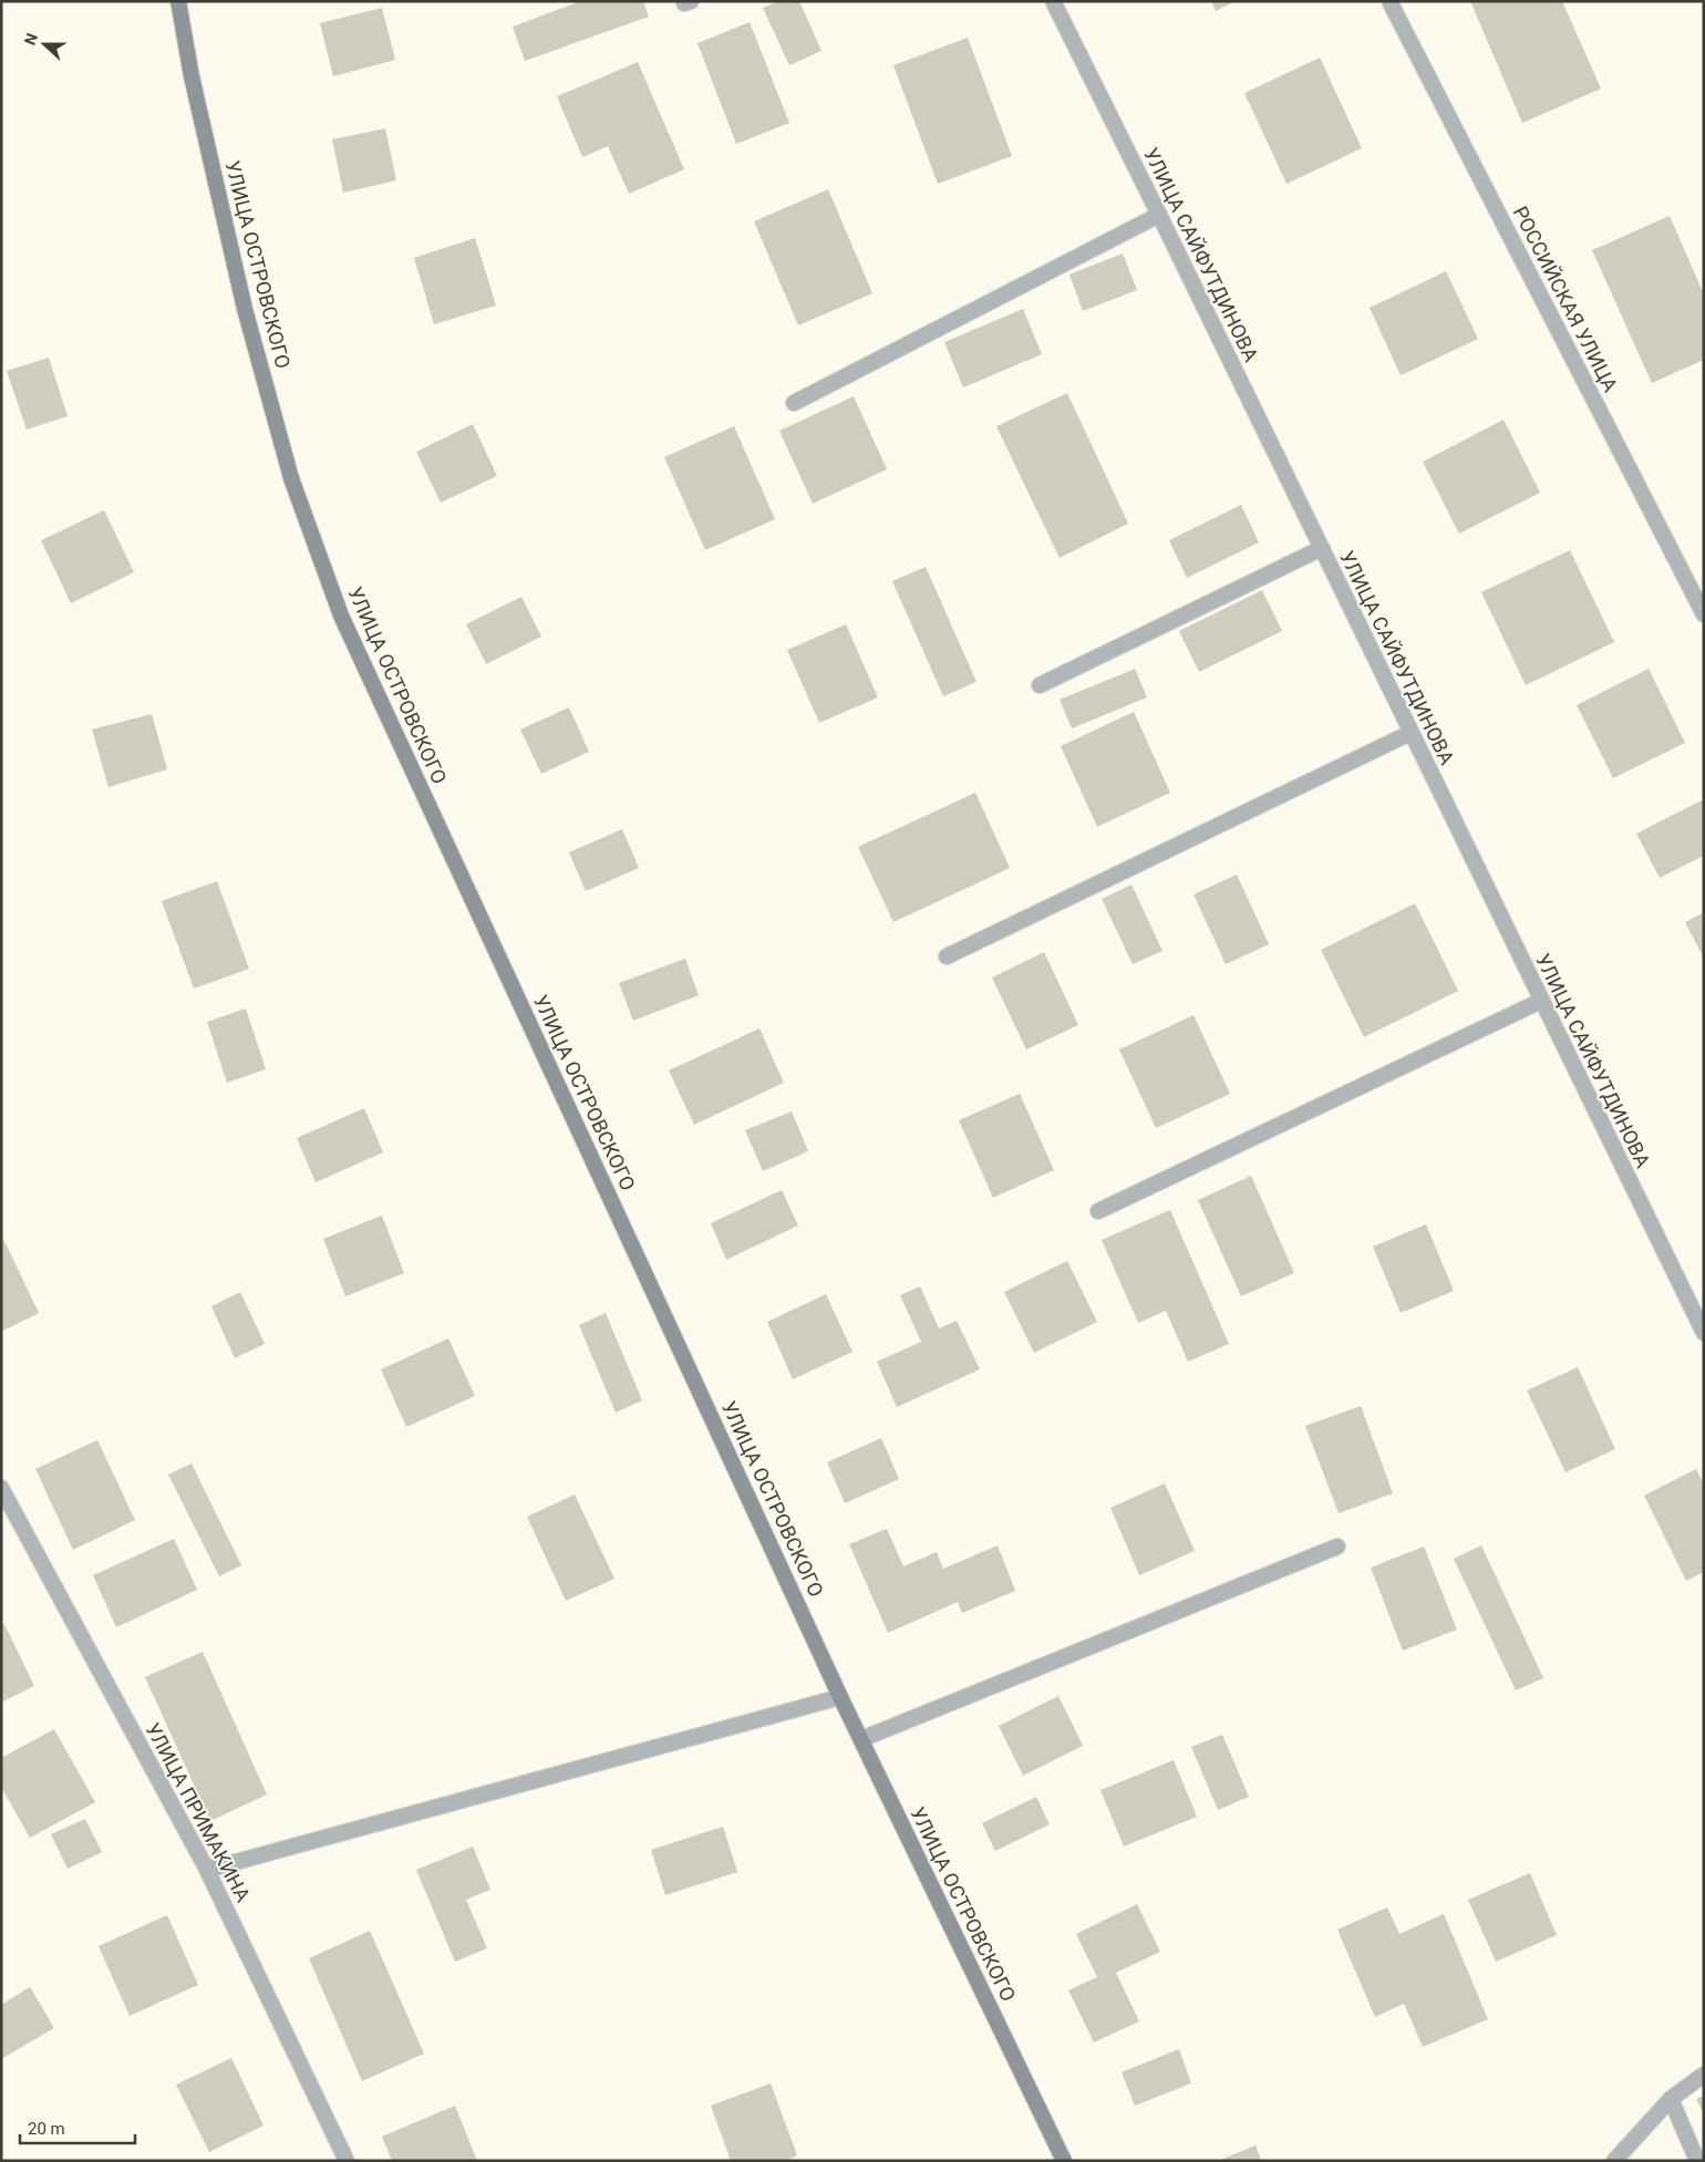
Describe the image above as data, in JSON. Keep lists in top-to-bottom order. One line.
{"streets":{"main road":["УЛИЦА ОСТРОВСКОГО"],"street":["УЛИЦА САЙФУТДИНОВА","РОССИЙСКАЯ УЛИЦА","УЛИЦА ПРИМАКИНА"]},"scale_bar":"20 m","north":"left"}
